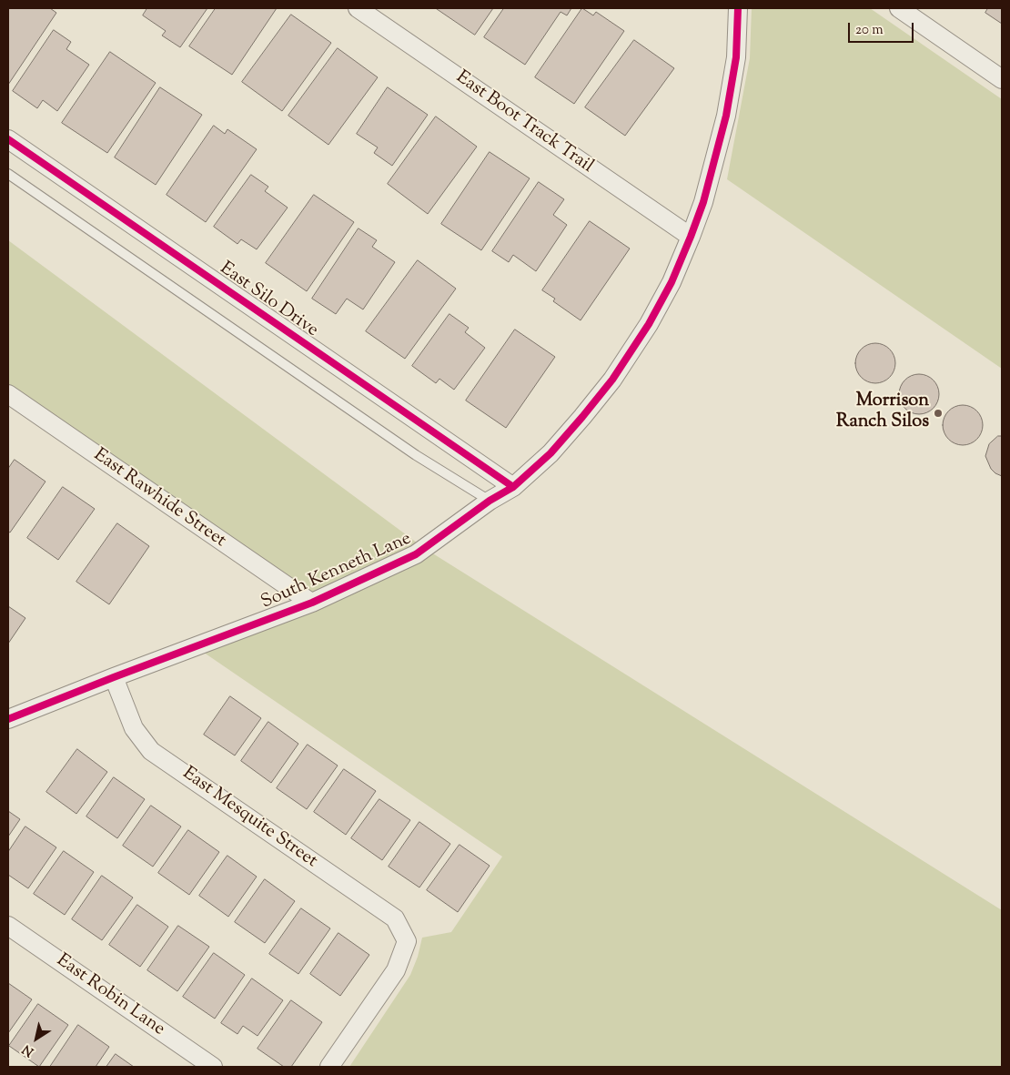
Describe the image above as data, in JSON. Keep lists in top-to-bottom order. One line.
{"streets":{"street":["East Boot Track Trail","East Silo Drive","East Rawhide Street","South Kenneth Lane","East Mesquite Street","East Robin Lane"]},"crossings":[["East Boot Track Trail","South Kenneth Lane"],["East Silo Drive","South Kenneth Lane"],["East Rawhide Street","South Kenneth Lane"],["South Kenneth Lane","East Mesquite Street"]],"places":["Morrison Ranch Silos"],"scale_bar":"20 m","north":"bottom left"}
